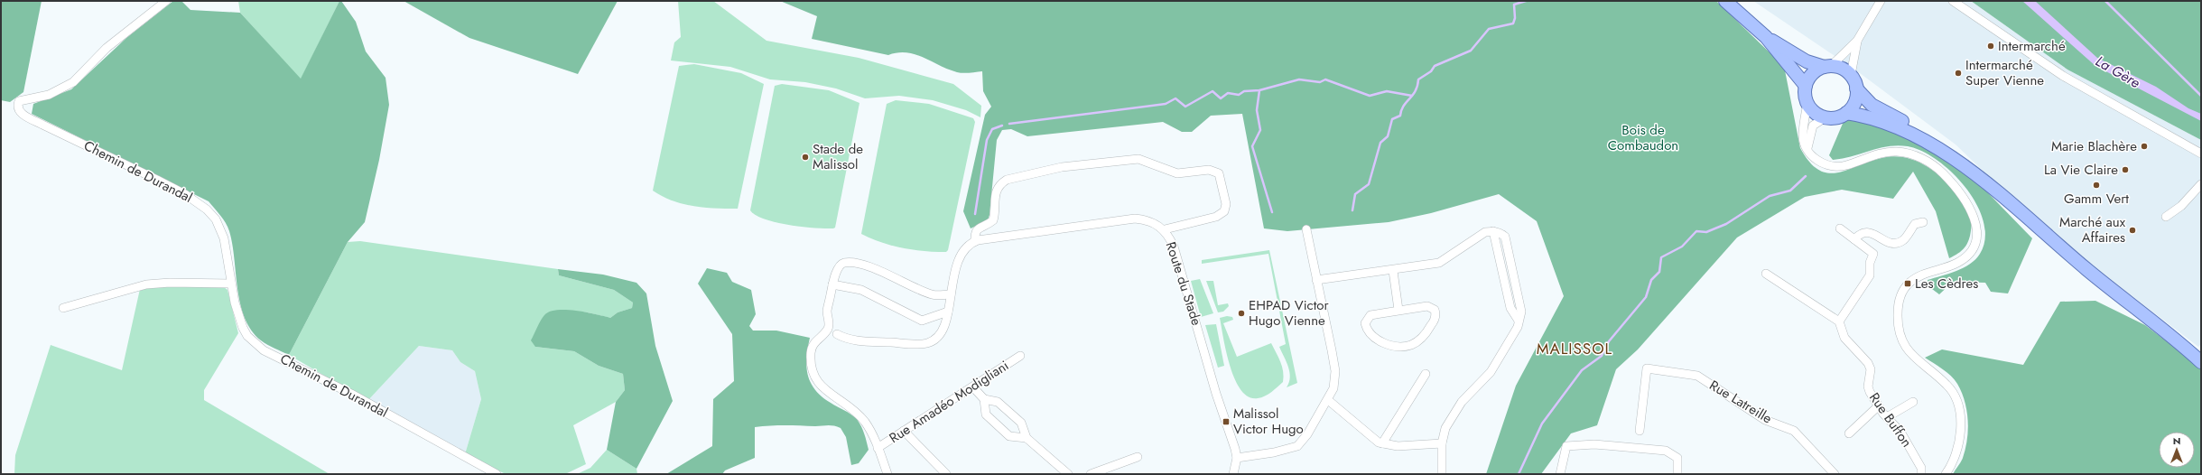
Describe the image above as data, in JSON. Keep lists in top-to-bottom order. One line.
{"streets":{"street":["Chemin de Durandal","Route du Stade","Rue Amadéo Modigliani","Rue Latreille","Rue Buffon"]},"districts":["MALISSOL"],"water":["La Gère"],"parks":["Bois de Combaudon"],"places":{"other":["Intermarché","Intermarché Super Vienne","Marie Blachère","Stade de Malissol","La Vie Claire","Gamm Vert","Marché aux Affaires","EHPAD Victor Hugo Vienne"],"transit":["Les Cèdres","Malissol Victor Hugo"]},"north":"top"}
